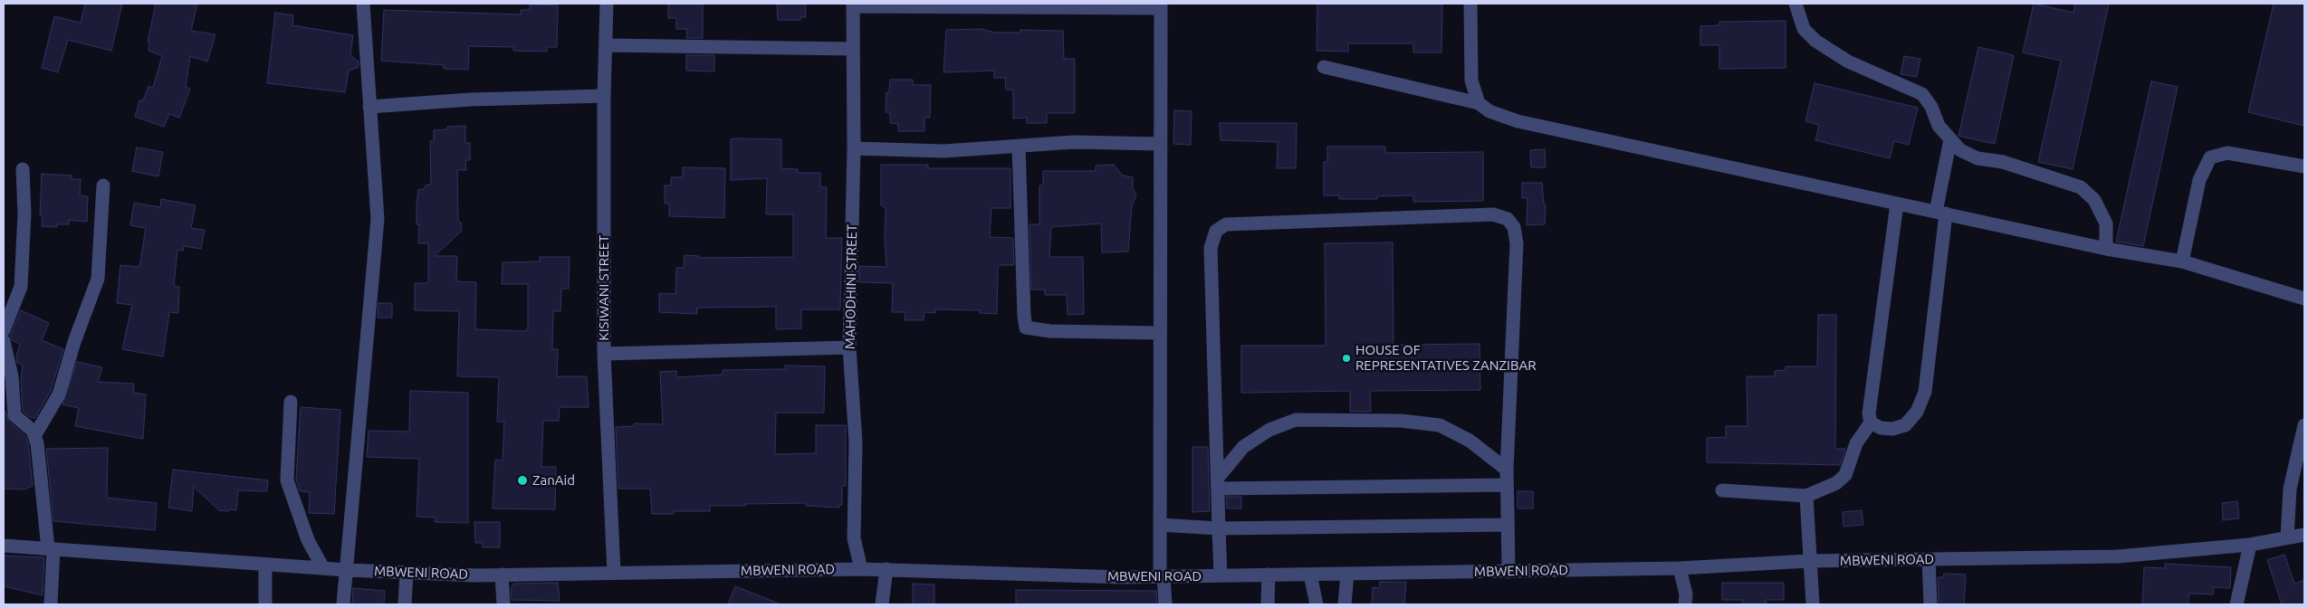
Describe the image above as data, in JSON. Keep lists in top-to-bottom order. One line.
{"streets":{"street":["MAHODHINI STREET","KISIWANI STREET","MBWENI ROAD"]},"crossings":[["MAHODHINI STREET","MBWENI ROAD"],["KISIWANI STREET","MBWENI ROAD"]],"places":["HOUSE OF REPRESENTATIVES ZANZIBAR","ZanAid"]}
